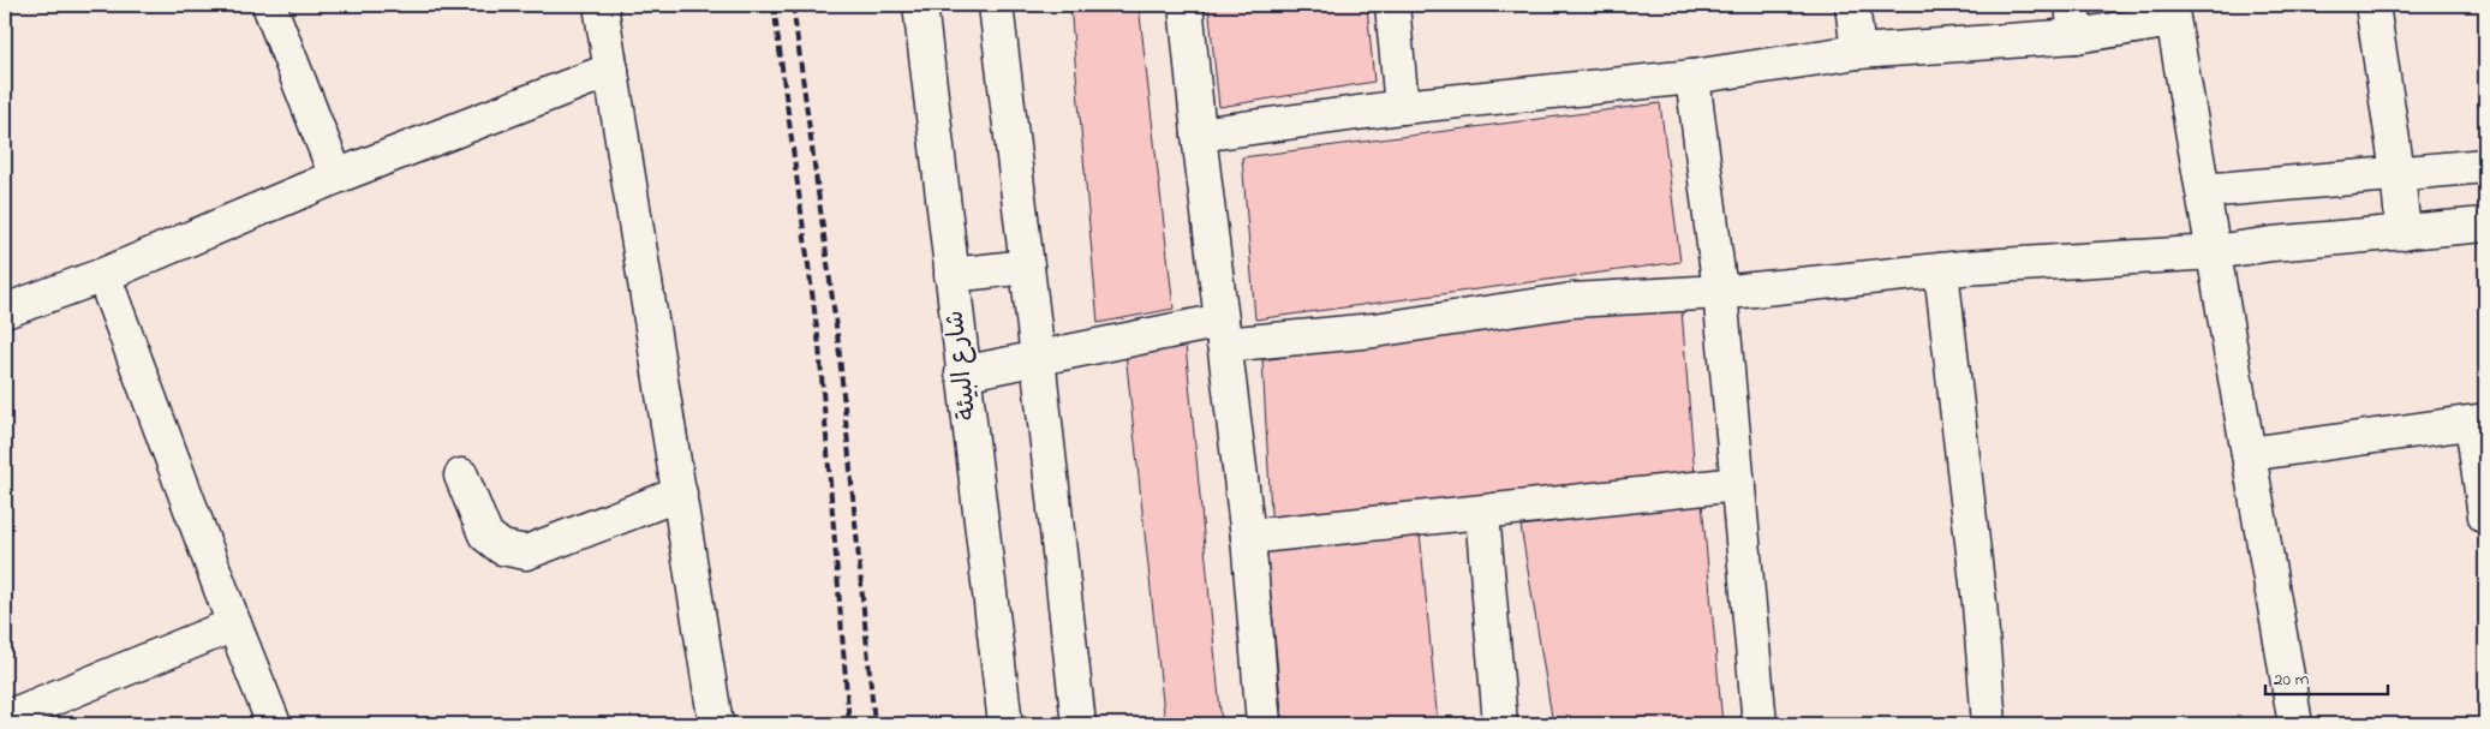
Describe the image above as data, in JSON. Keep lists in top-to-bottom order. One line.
{"streets":{"street":["شارع البيئة"]},"scale_bar":"20 m"}
